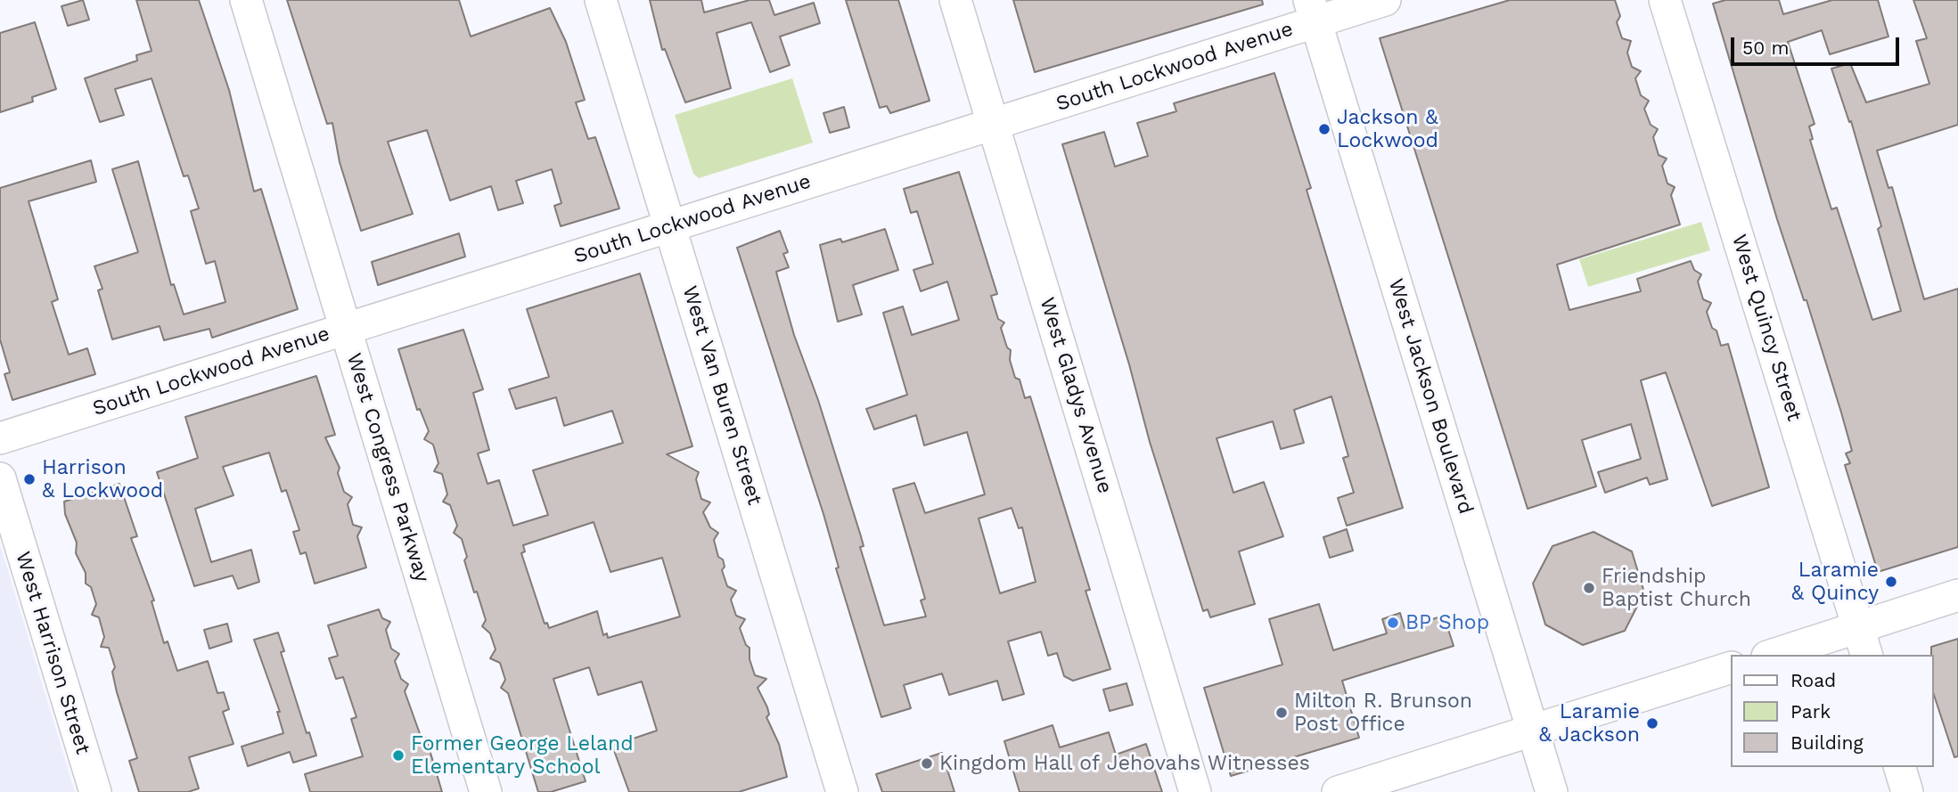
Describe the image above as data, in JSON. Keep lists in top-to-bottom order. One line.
{"streets":{"street":["South Lockwood Avenue","West Quincy Street","West Van Buren Street","West Gladys Avenue","West Jackson Boulevard","West Congress Parkway","West Harrison Street"]},"crossings":[["South Lockwood Avenue","West Van Buren Street"],["South Lockwood Avenue","West Gladys Avenue"],["South Lockwood Avenue","West Jackson Boulevard"],["South Lockwood Avenue","West Congress Parkway"]],"places":["Jackson & Lockwood","Harrison & Lockwood","Laramie & Quincy","Friendship Baptist Church","BP Shop","Milton R. Brunson Post Office","Laramie & Jackson","Former George Leland Elementary School","Kingdom Hall of Jehovahs Witnesses"],"legend":["Road","Park","Building"],"scale_bar":"50 m"}
